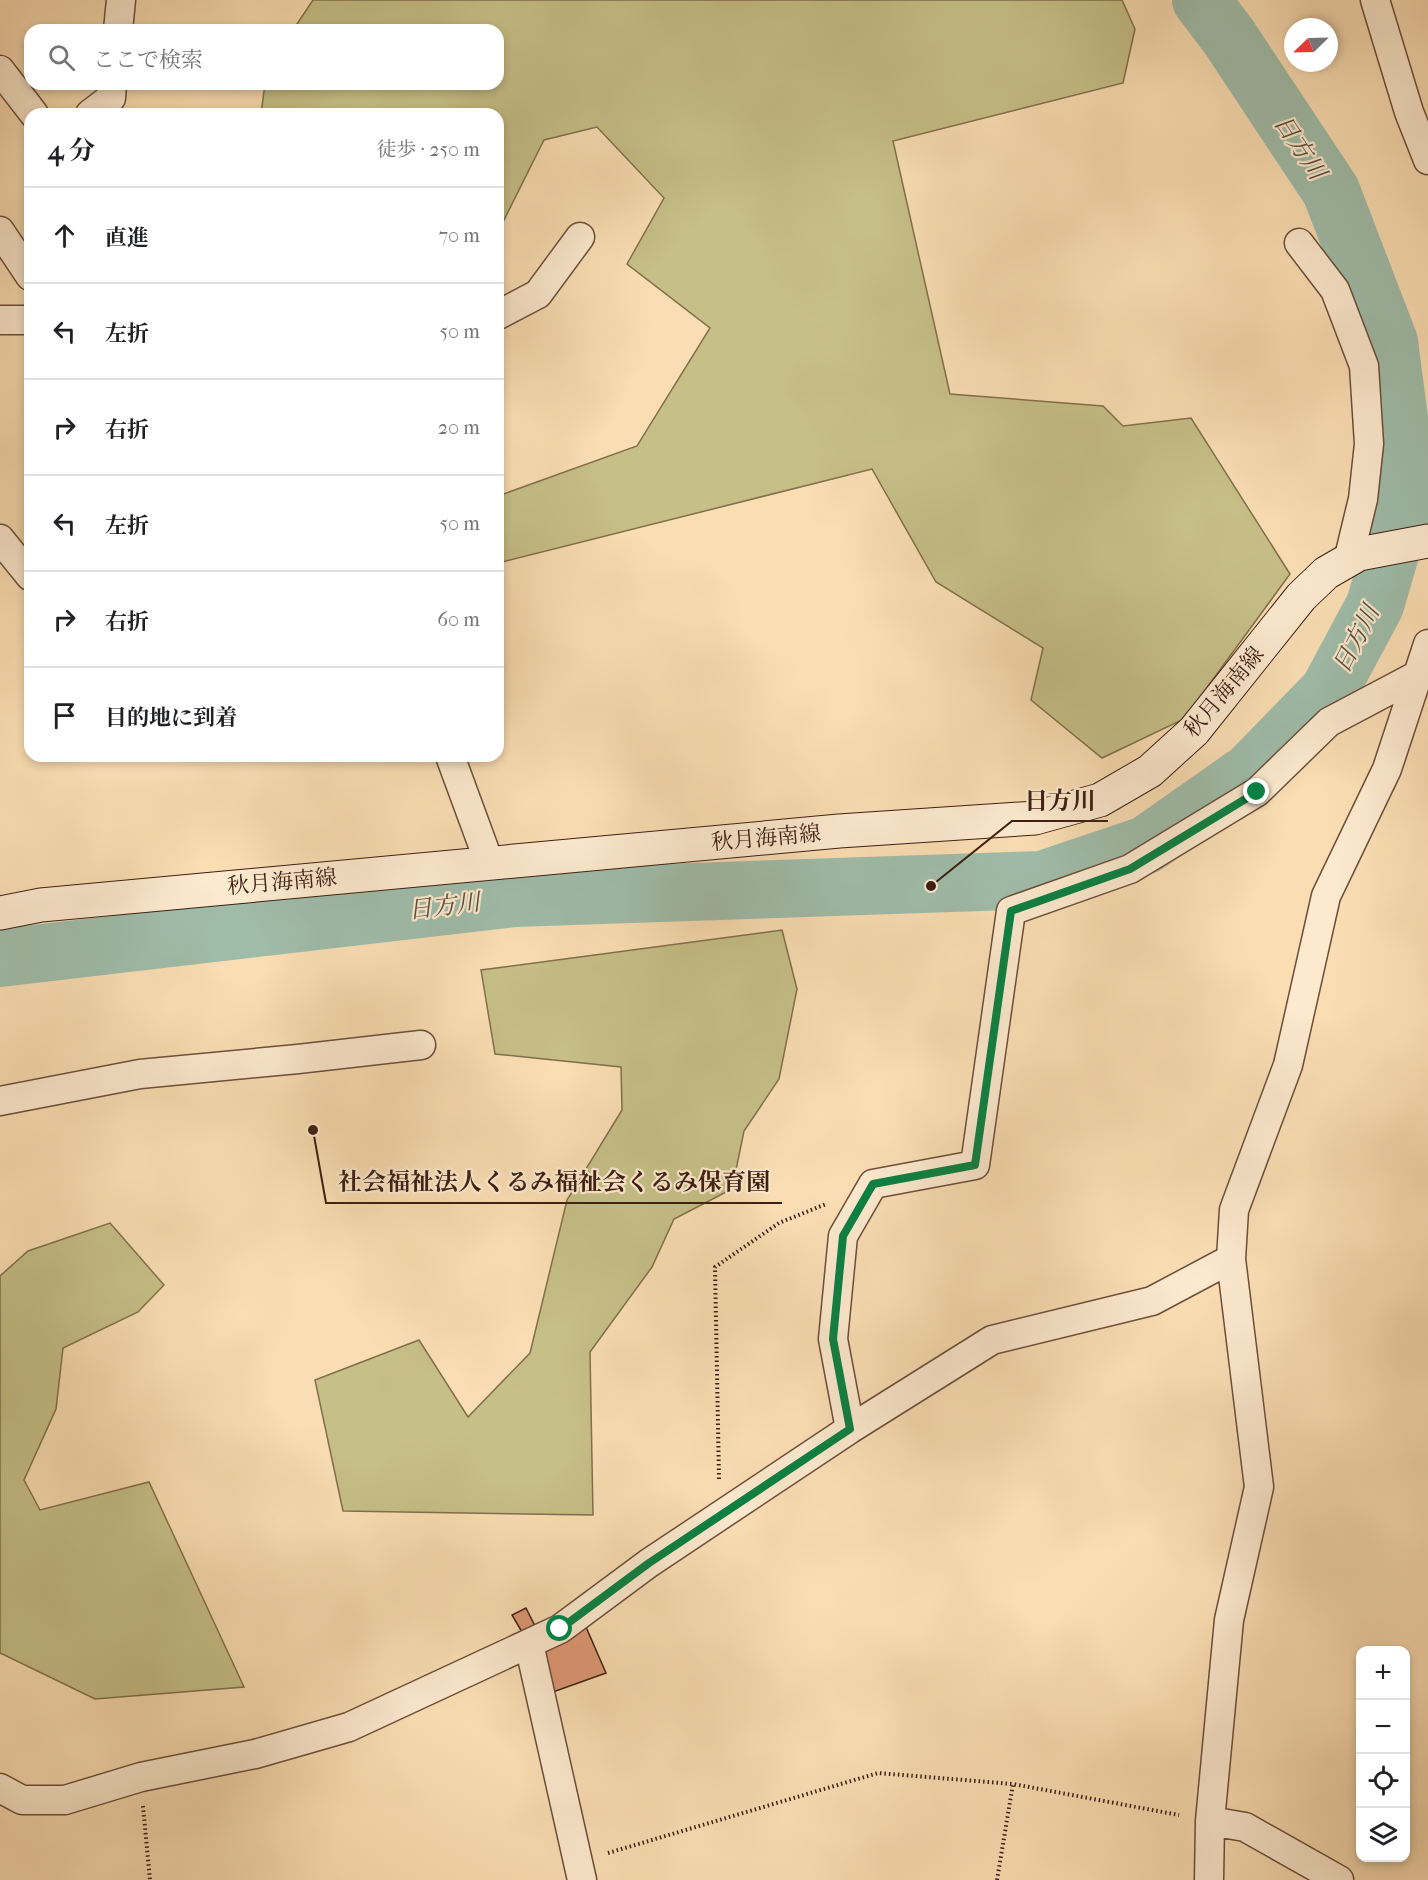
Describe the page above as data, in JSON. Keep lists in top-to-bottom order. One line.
{"streets":{"main road":["秋月海南線"]},"water":["日方川"],"places":["日方川","社会福祉法人くるみ福祉会くるみ保育園"],"north":"bottom left","page":{"search":"ここで検索","heading":["4 分","徒歩 · 250 m"],"list":[["直進","70 m"],["左折","50 m"],["右折","20 m"],["左折","50 m"],["右折","60 m"],"目的地に到着"],"map_buttons":["+","−"]}}
